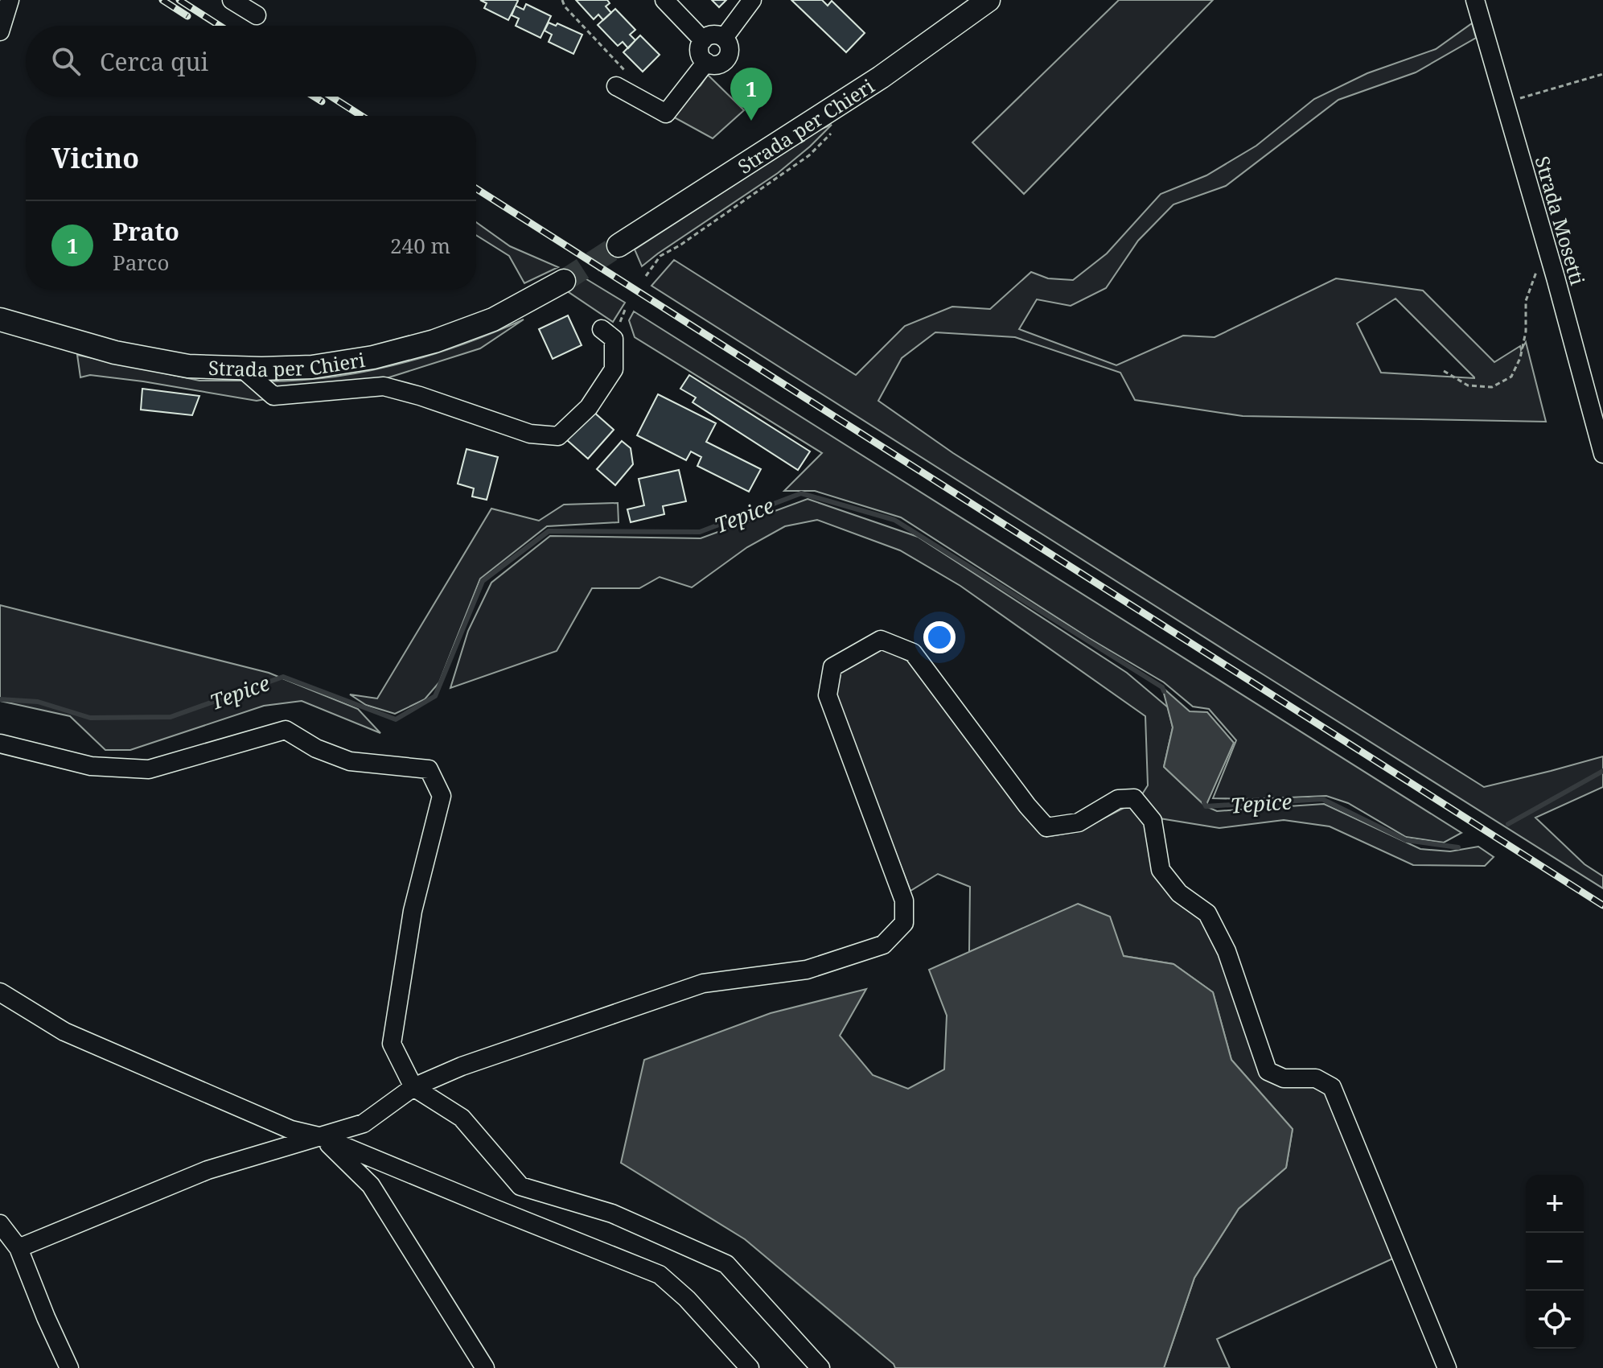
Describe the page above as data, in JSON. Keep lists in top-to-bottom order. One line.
{"streets":{"main road":["Strada per Chieri"],"street":["Strada Mosetti"]},"water":["Tepice"],"page":{"search":"Cerca qui","pins":"1","heading":"Vicino","list":[{"mark":"1","name":"Prato","note":"Parco","value":"240 m"}],"map_buttons":["+","−"]}}
